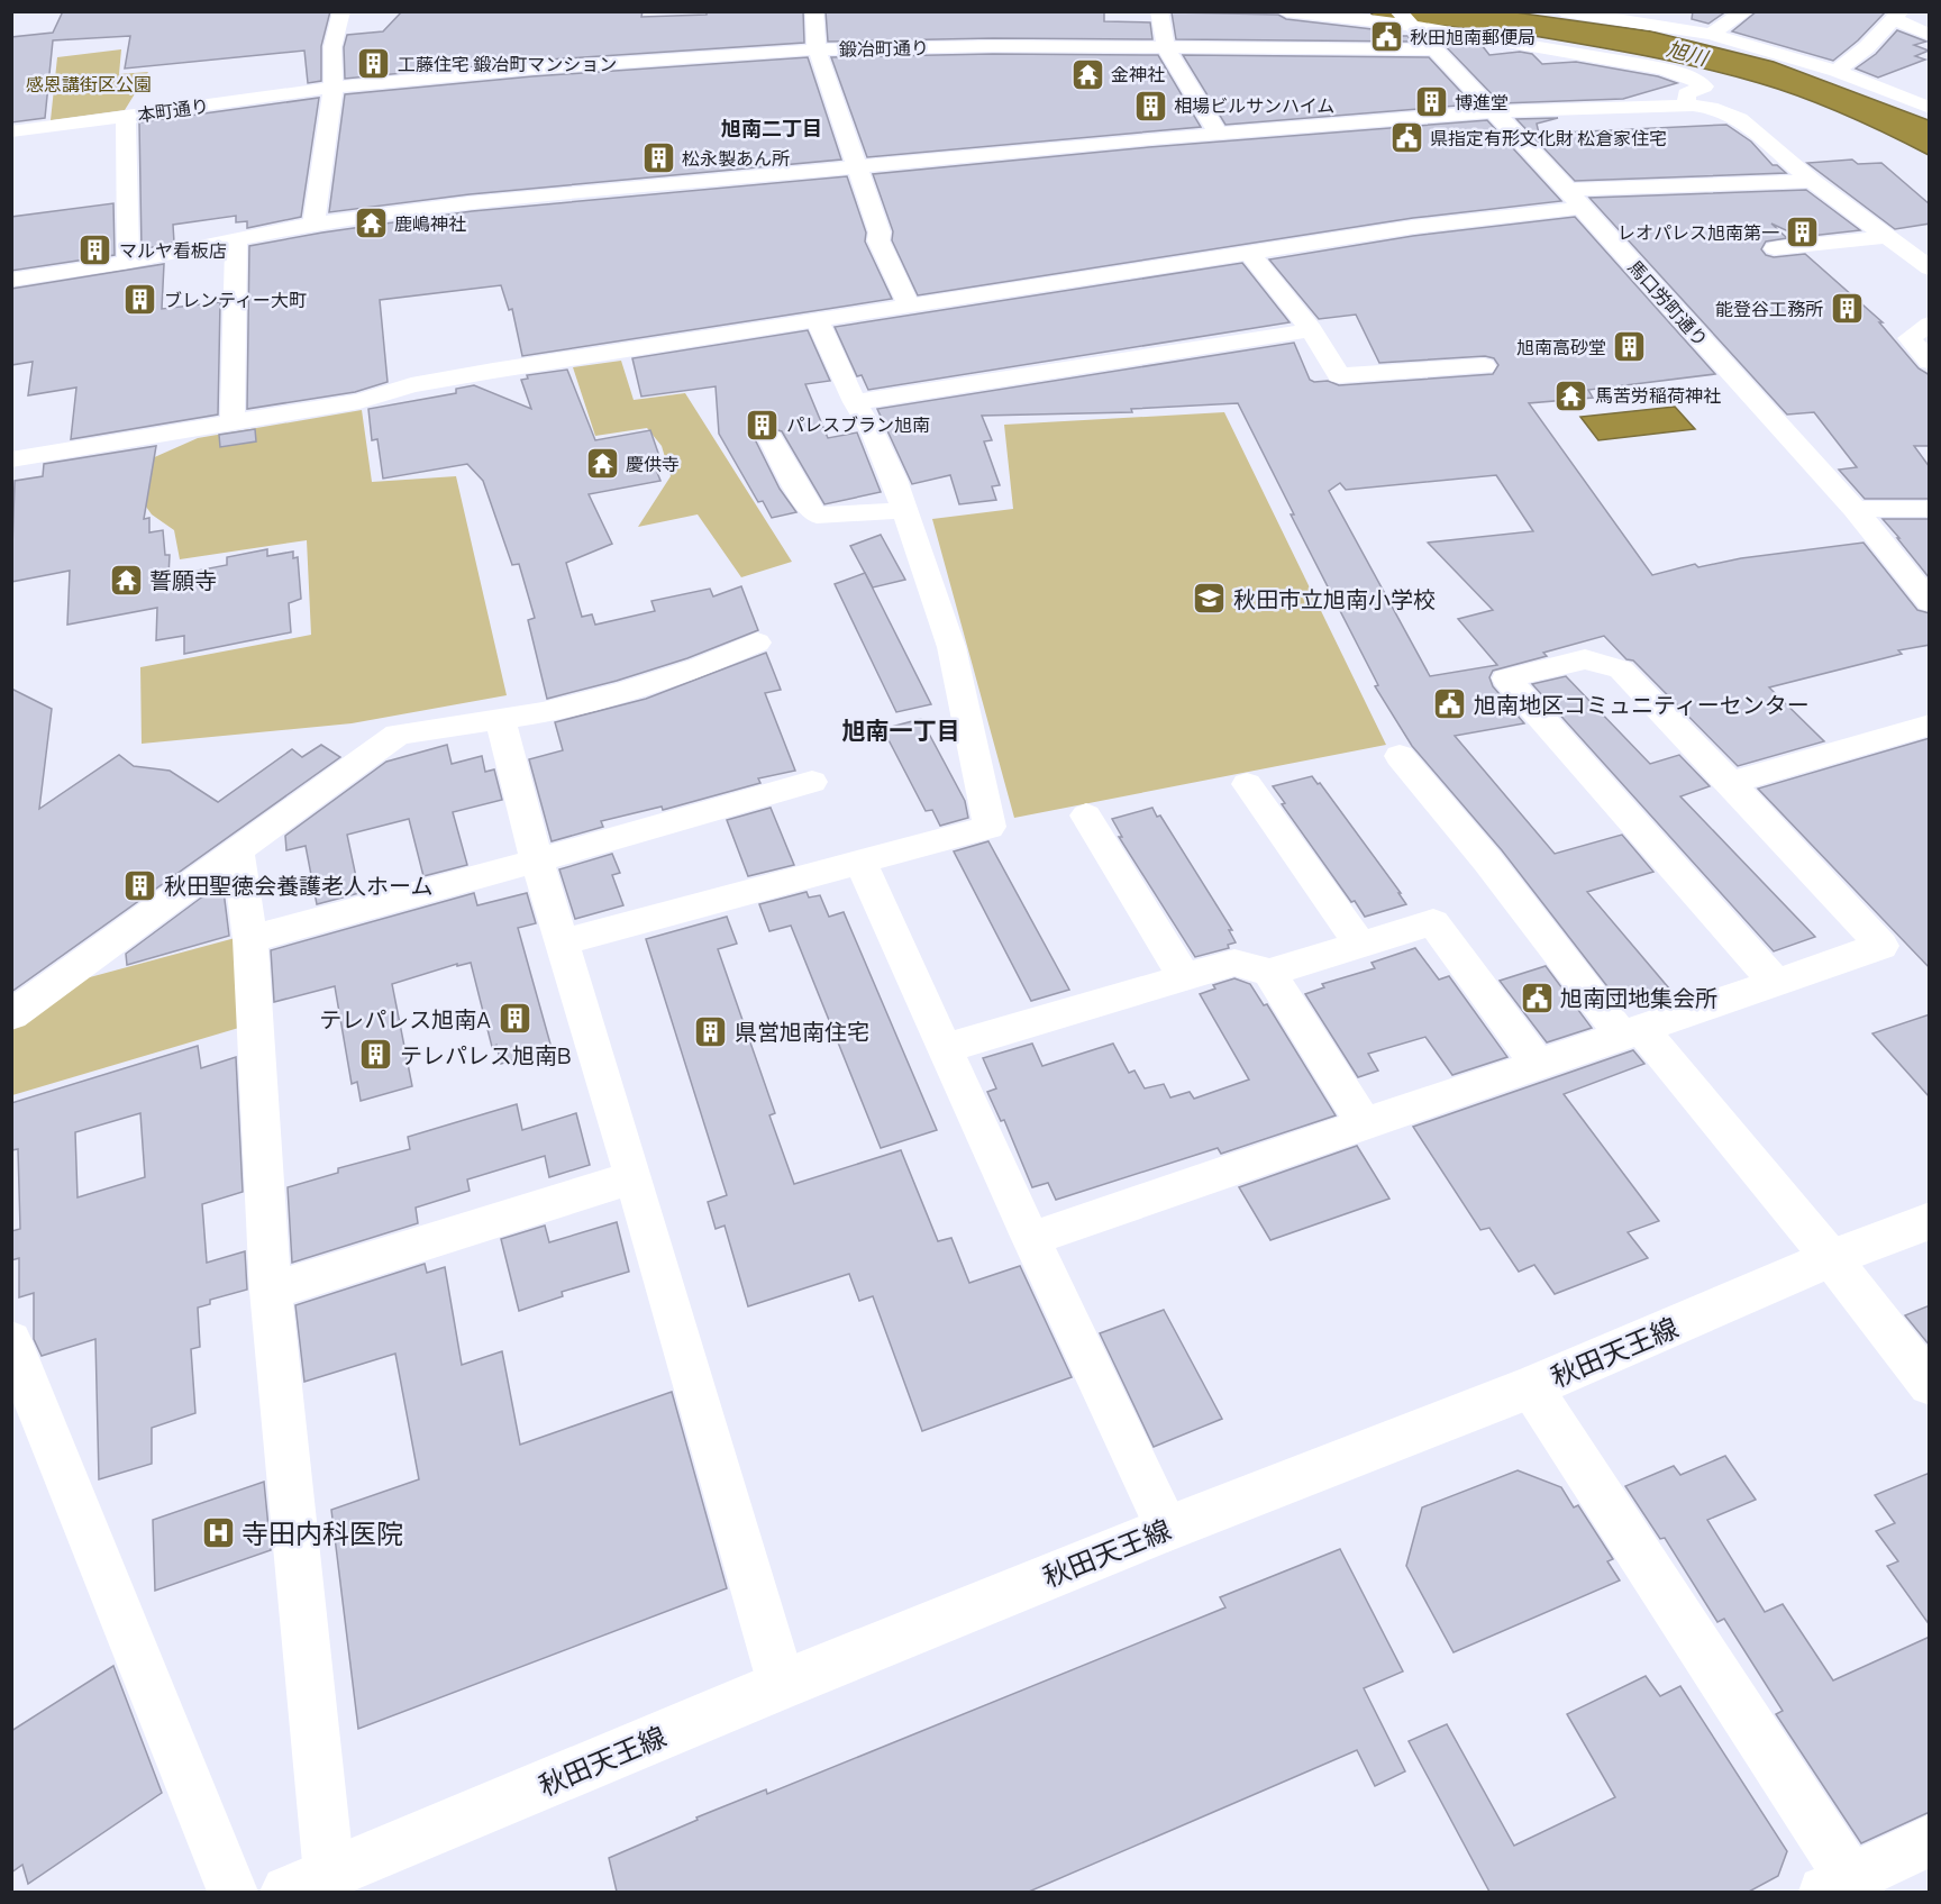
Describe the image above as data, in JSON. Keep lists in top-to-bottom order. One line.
{"streets":{"main road":["秋田天王線"],"street":["鍛冶町通り","本町通り","馬口労町通り"]},"crossings":[["鍛冶町通り","本町通り"],["鍛冶町通り","馬口労町通り"]],"districts":["旭南二丁目","旭南一丁目"],"water":["旭川"],"parks":["感恩講街区公園"],"places":{"public building":["秋田旭南郵便局","県指定有形文化財 松倉家住宅","旭南地区コミュニティーセンター","旭南団地集会所"],"building":["工藤住宅 鍛冶町マンション","博進堂","相場ビルサンハイム","松永製あん所","レオパレス旭南第一","マルヤ看板店","ブレンティー大町","能登谷工務所","旭南高砂堂","パレスブラン旭南","秋田聖徳会養護老人ホーム","テレパレス旭南A","県営旭南住宅","テレパレス旭南B"],"temple":["金神社","鹿嶋神社","馬苦労稲荷神社","慶供寺","誓願寺"],"school or university":["秋田市立旭南小学校"],"hospital":["寺田内科医院"]}}
